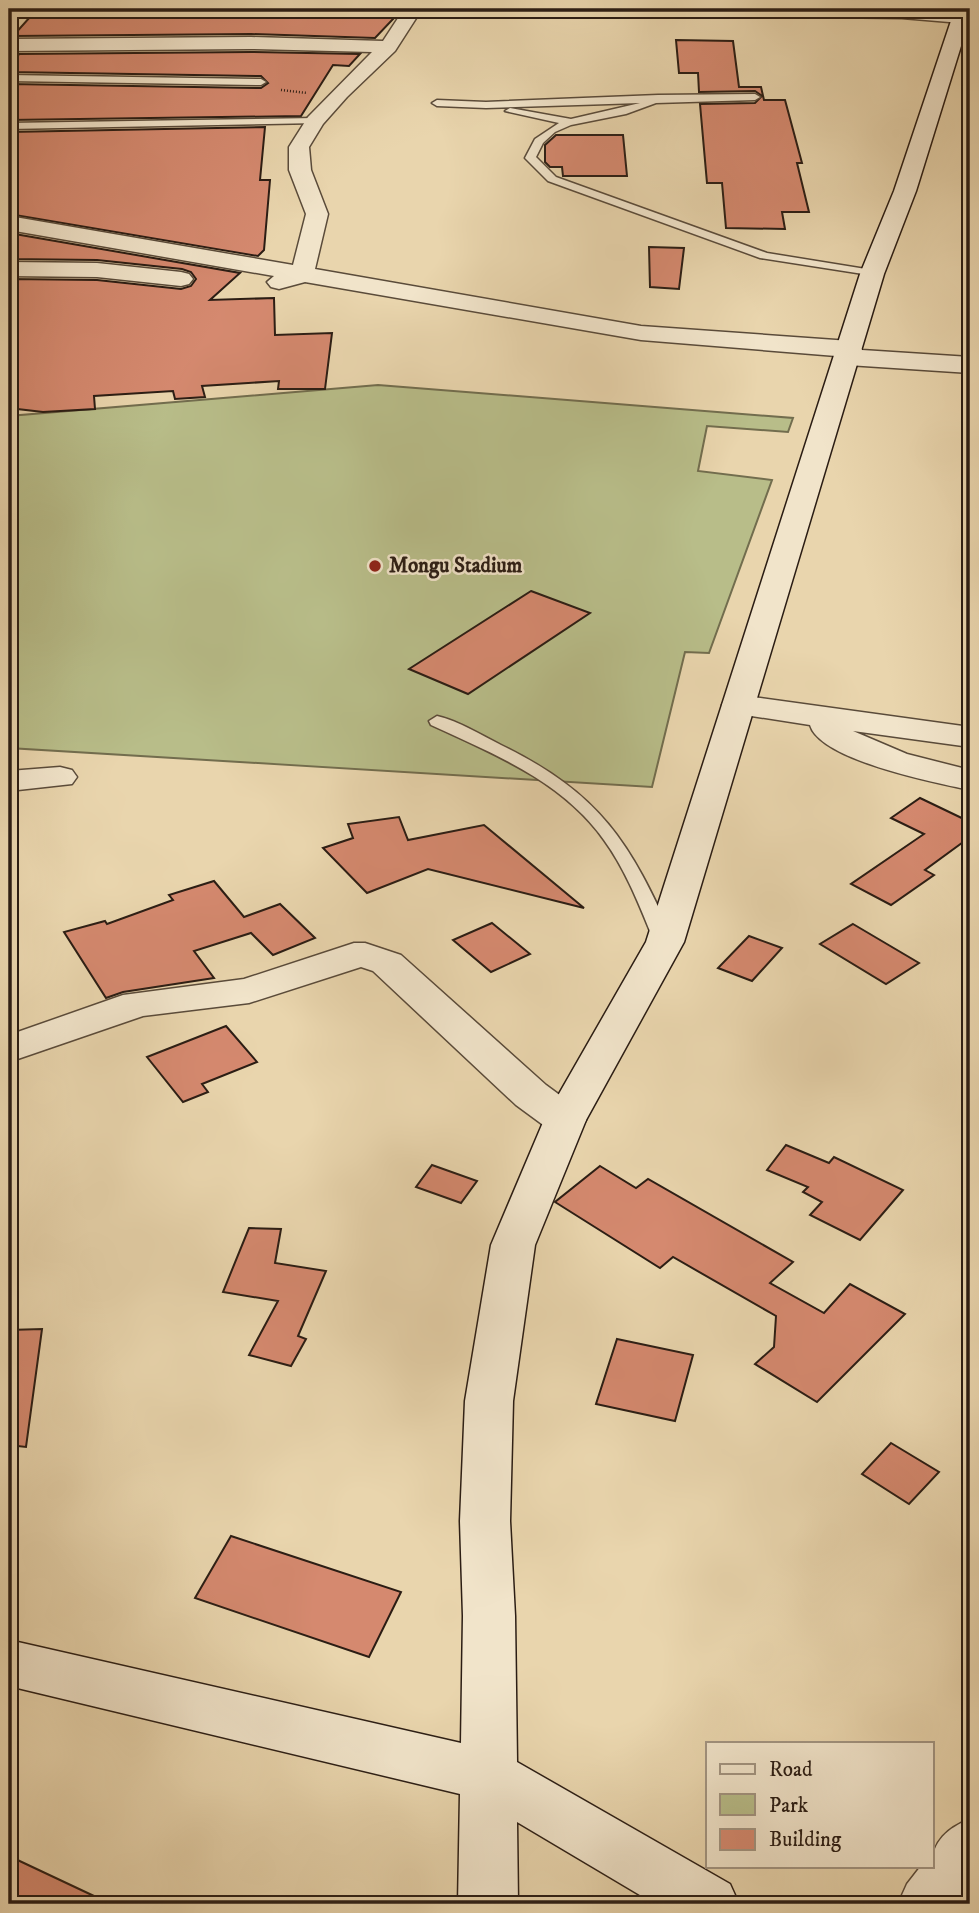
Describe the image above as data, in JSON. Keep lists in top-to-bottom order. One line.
{"places":["Mongu Stadium"],"legend":["Road","Park","Building"]}
